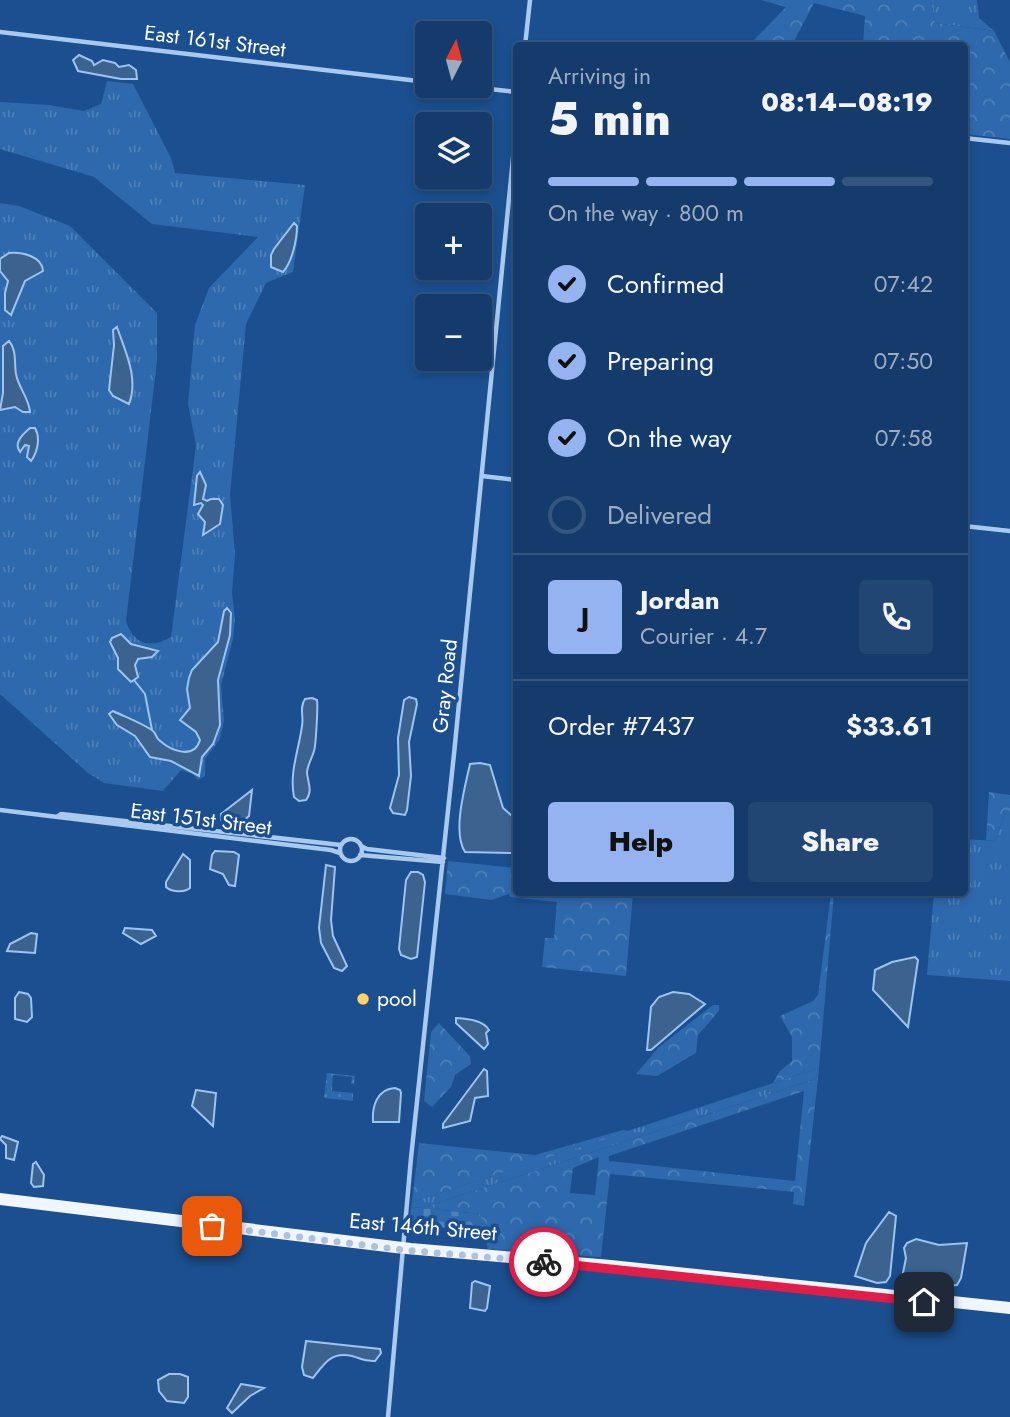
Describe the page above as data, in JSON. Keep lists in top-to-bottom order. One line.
{"streets":{"main road":["East 146th Street"],"street":["East 161st Street","Gray Road","East 151st Street"]},"crossings":[["Gray Road","East 146th Street"]],"places":["pool"],"north":"top","page":{"map_buttons":["+","−"],"heading":["5 min","Arriving in","08:14–08:19"],"panel":["Jordan","Courier · 4.7","Order #7437","$33.61"],"bar":"On the way · 800 m","list":[["Confirmed","07:42"],["Preparing","07:50"],["On the way","07:58"],"Delivered"],"round":"J","buttons":["Help","Share"]}}
